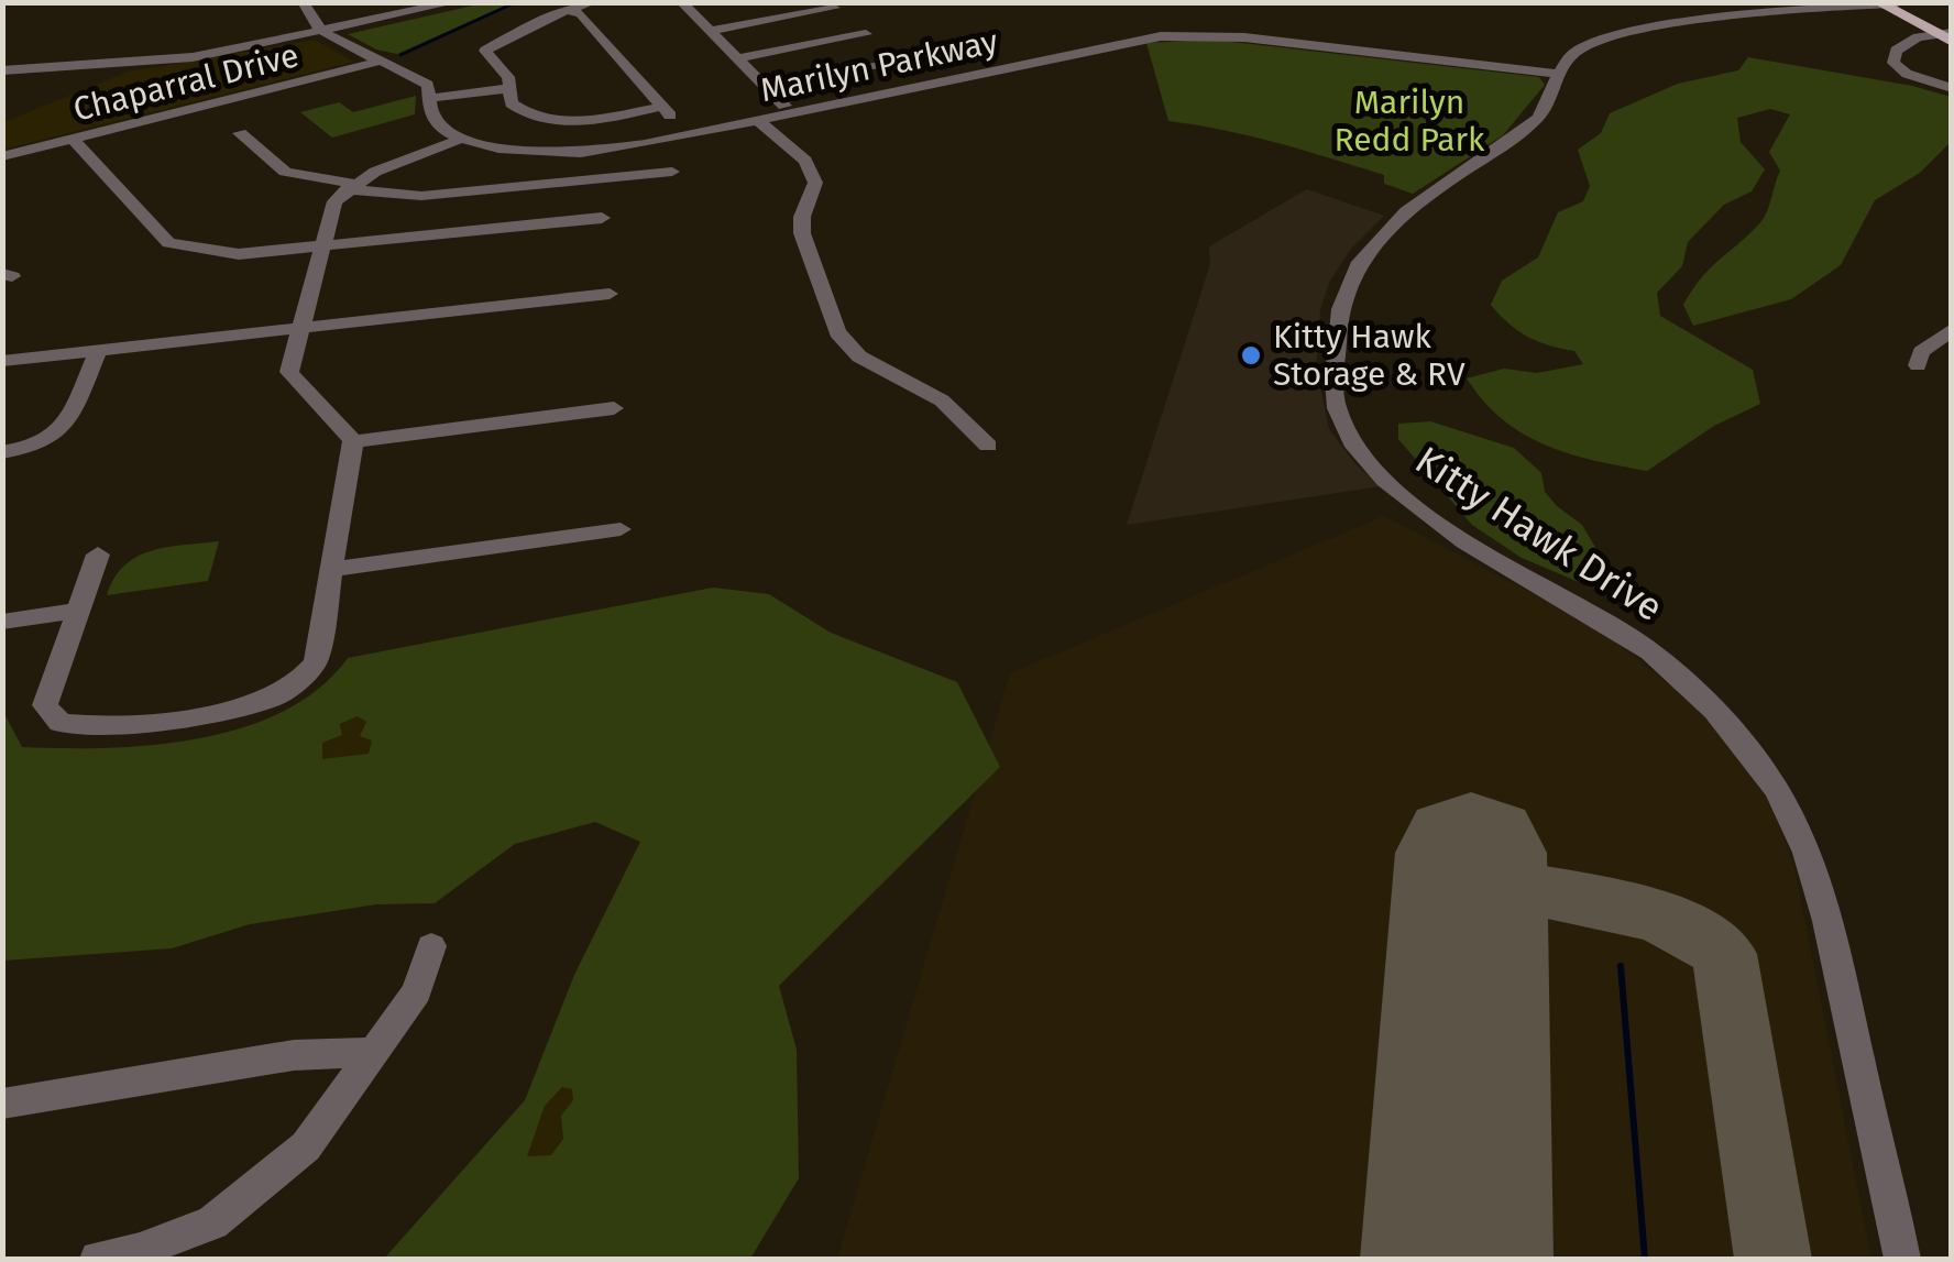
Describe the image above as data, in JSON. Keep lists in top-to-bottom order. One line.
{"streets":{"street":["Marilyn Parkway","Chaparral Drive","Kitty Hawk Drive"]},"crossings":[["Marilyn Parkway","Kitty Hawk Drive"]],"parks":["Marilyn Redd Park"],"places":["Kitty Hawk Storage & RV"]}
